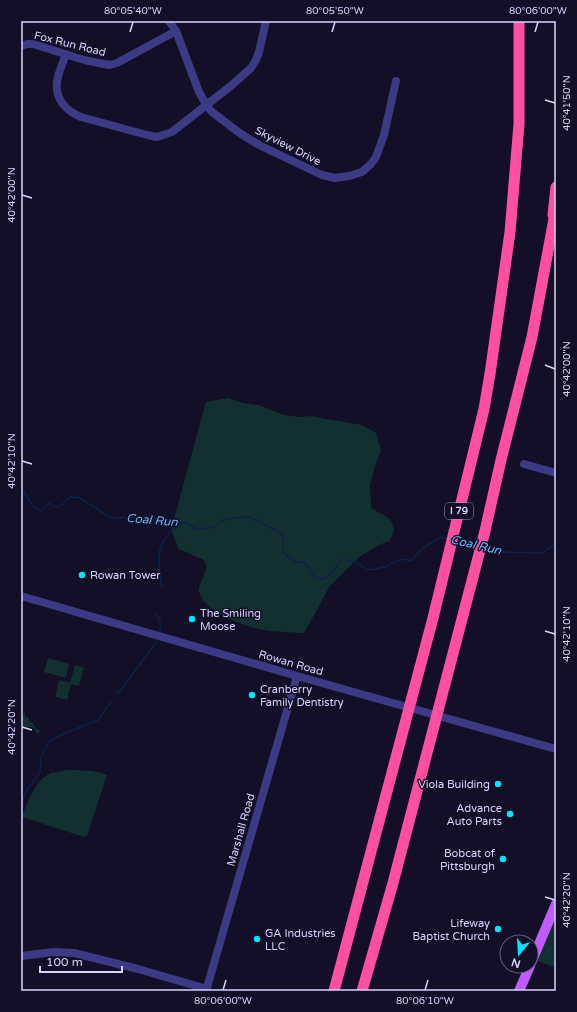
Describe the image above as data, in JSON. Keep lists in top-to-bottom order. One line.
{"streets":{"highway":["I 79"],"street":["Fox Run Road","Skyview Drive","Rowan Road","Marshall Road"]},"crossings":[["Fox Run Road","Skyview Drive"],["Rowan Road","Marshall Road"]],"water":["Coal Run"],"places":["Rowan Tower","The Smiling Moose","Cranberry Family Dentistry","Viola Building","Advance Auto Parts","Bobcat of Pittsburgh","Lifeway Baptist Church","GA Industries LLC"],"scale_bar":"100 m","north":"bottom","coordinates":["80°05'40\"W","80°05'50\"W","80°06'00\"W","40°41'50\"N","40°42'00\"N","40°42'10\"N","40°42'20\"N","80°06'10\"W"]}
